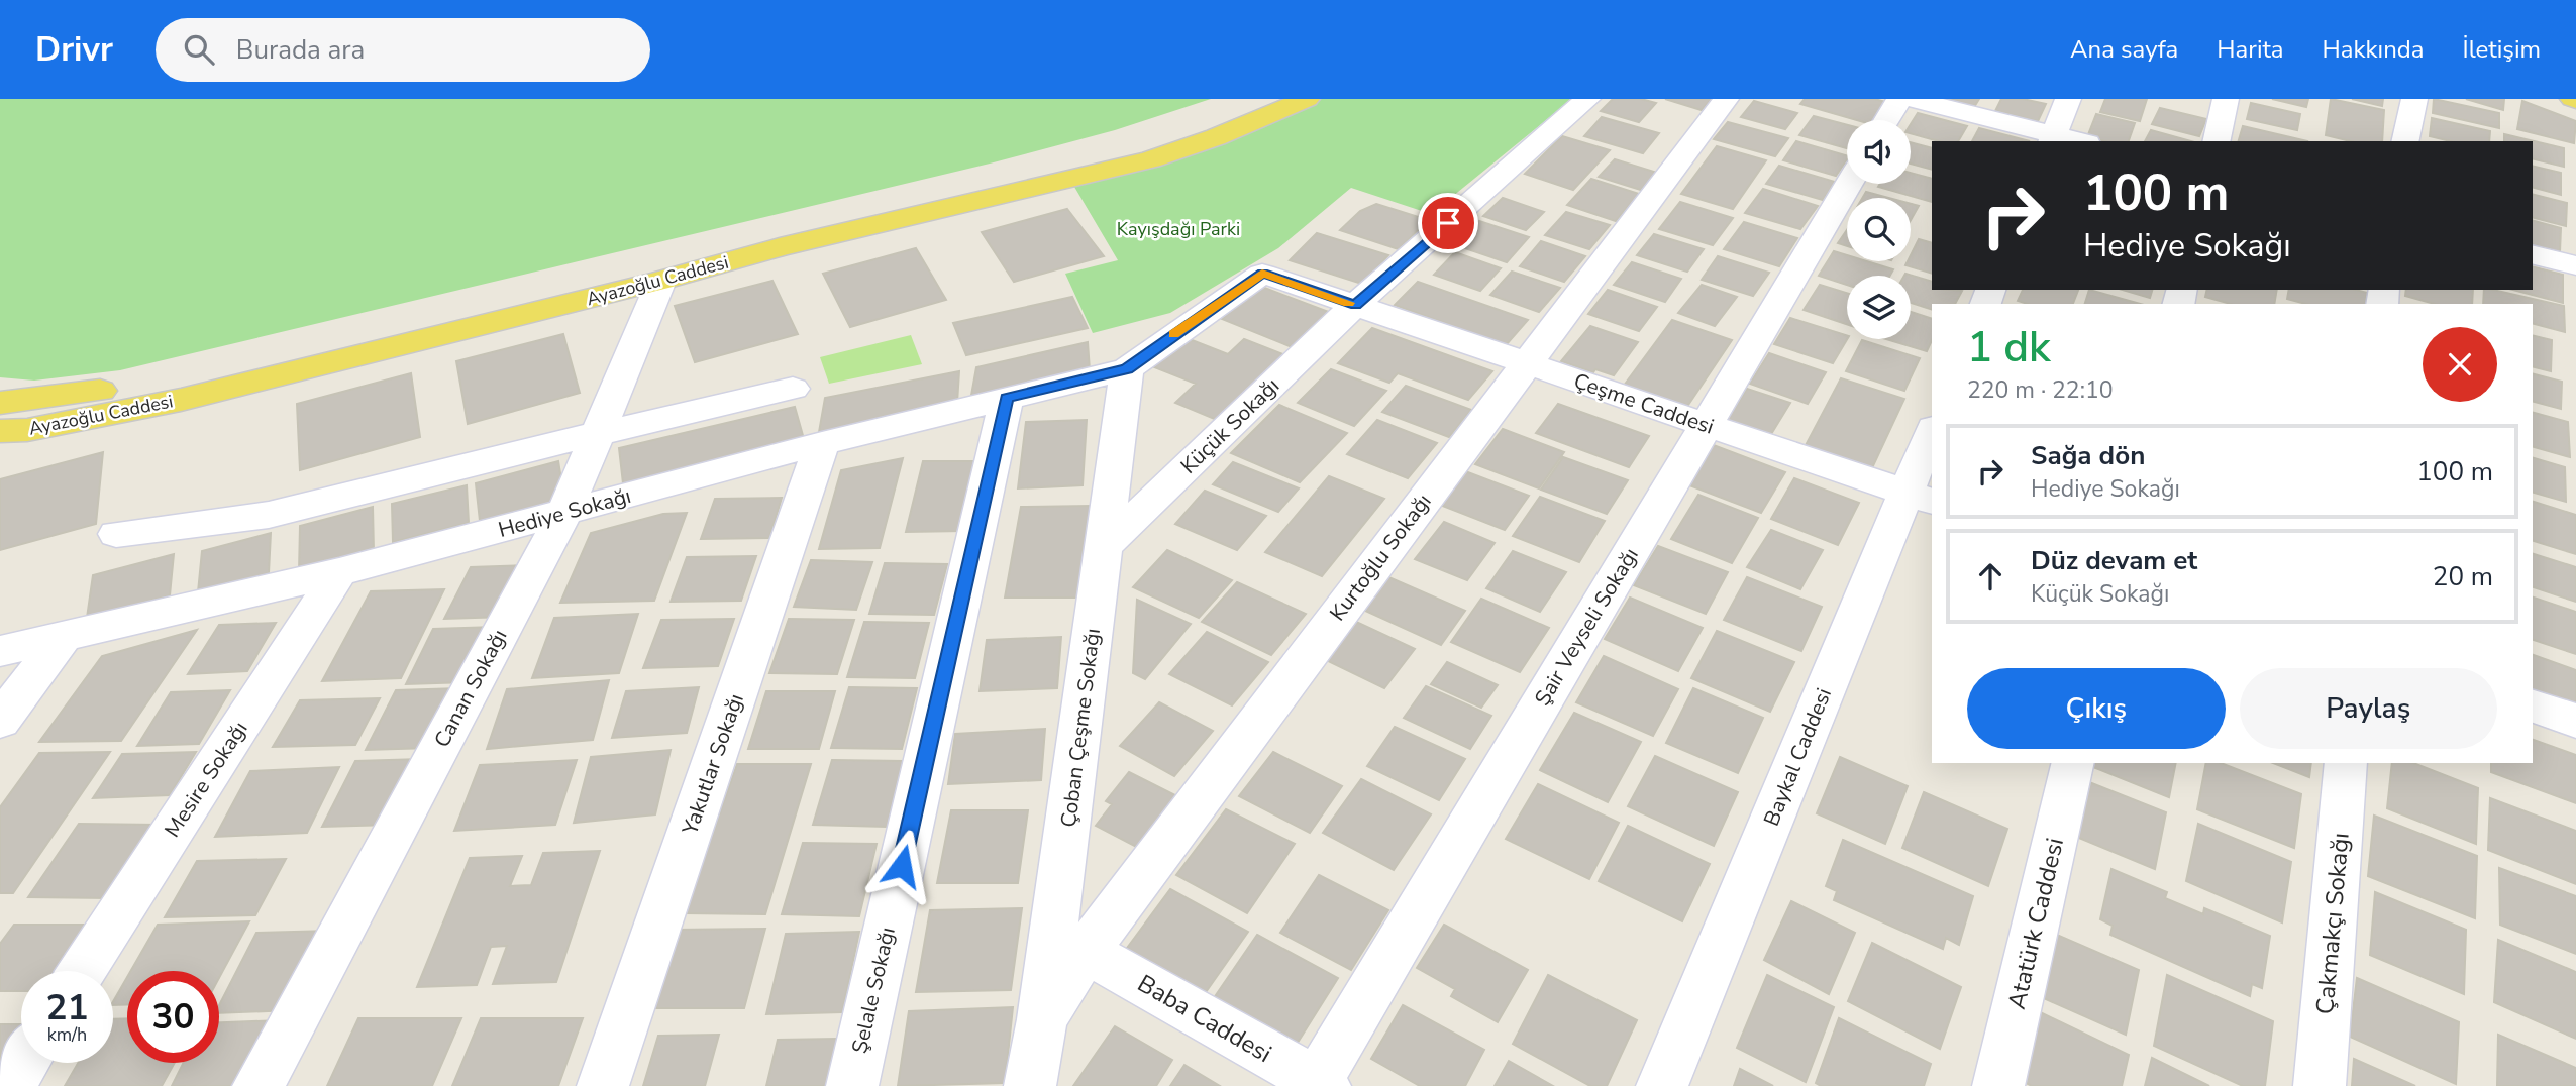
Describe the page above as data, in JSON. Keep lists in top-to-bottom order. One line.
{"streets":{"main road":["Ayazoğlu Caddesi"],"street":["Çeşme Caddesi","Küçük Sokağı","Hediye Sokağı","Kurtoğlu Sokağı","Şair Veyseli Sokağı","Canan Sokağı","Çoban Çeşme Sokağı","Baykal Caddesi","Yakutlar Sokağı","Mesire Sokağı","Atatürk Caddesi","Çakmakçı Sokağı","Şelale Sokağı","Baba Caddesi"]},"crossings":[["Ayazoğlu Caddesi","Canan Sokağı"],["Çeşme Caddesi","Küçük Sokağı"],["Çeşme Caddesi","Kurtoğlu Sokağı"],["Çeşme Caddesi","Şair Veyseli Sokağı"],["Çeşme Caddesi","Baykal Caddesi"],["Küçük Sokağı","Çoban Çeşme Sokağı"],["Hediye Sokağı","Canan Sokağı"],["Hediye Sokağı","Çoban Çeşme Sokağı"],["Hediye Sokağı","Yakutlar Sokağı"],["Hediye Sokağı","Mesire Sokağı"],["Hediye Sokağı","Şelale Sokağı"],["Kurtoğlu Sokağı","Çoban Çeşme Sokağı"],["Kurtoğlu Sokağı","Baba Caddesi"],["Şair Veyseli Sokağı","Baba Caddesi"]],"parks":["Kayışdağı Parki"],"page":{"header":"Drivr","search":"Burada ara","nav":["Ana sayfa","Harita","Hakkında","İletişim"],"turn":["100 m","Hediye Sokağı"],"heading":["1 dk","220 m · 22:10"],"list":[{"name":"Sağa dön","note":"Hediye Sokağı","value":"100 m"},{"name":"Düz devam et","note":"Küçük Sokağı","value":"20 m"}],"buttons":["Çıkış","Paylaş"],"speed":"21 km/h","limit":"30"}}
